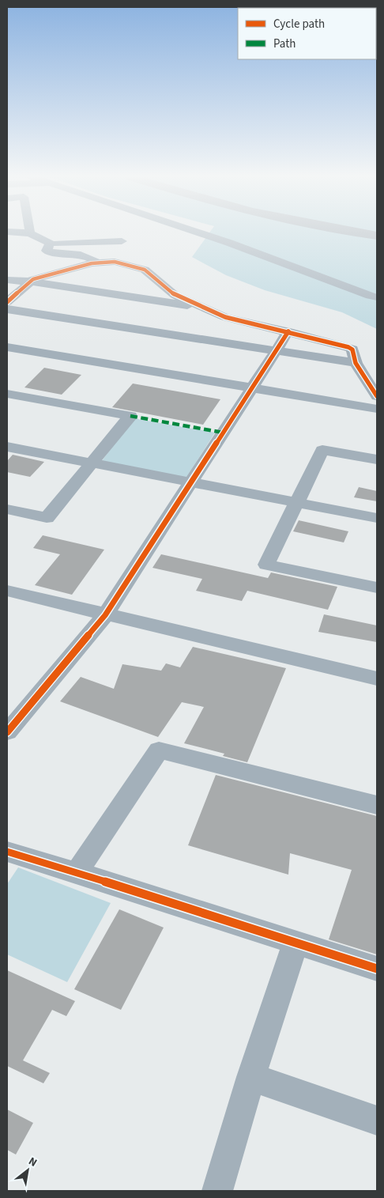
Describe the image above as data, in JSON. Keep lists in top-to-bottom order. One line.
{"legend":["Cycle path","Path"],"north":"top right"}
